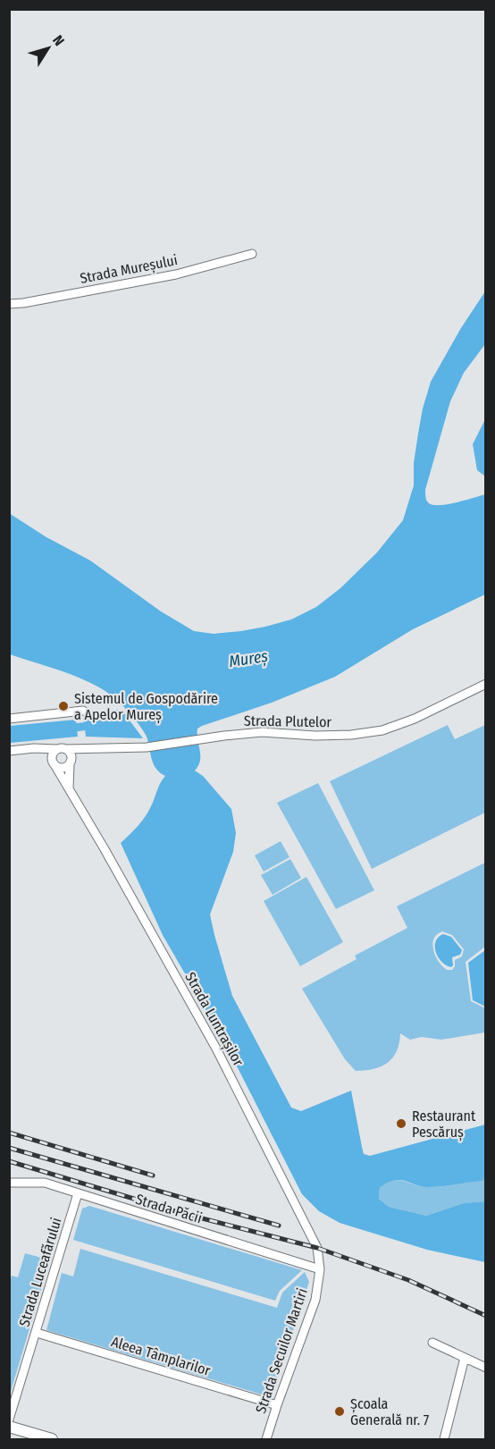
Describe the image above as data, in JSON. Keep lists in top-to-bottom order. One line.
{"streets":{"street":["Strada Mureșului","Strada Plutelor","Strada Luntrașilor","Strada Păcii","Strada Luceafărului","Strada Secuilor Martiri","Aleea Tâmplarilor"]},"crossings":[["Strada Plutelor","Strada Luntrașilor"],["Strada Luntrașilor","Strada Păcii"],["Strada Luntrașilor","Strada Secuilor Martiri"],["Strada Păcii","Strada Luceafărului"],["Strada Păcii","Strada Secuilor Martiri"],["Strada Luceafărului","Aleea Tâmplarilor"],["Strada Secuilor Martiri","Aleea Tâmplarilor"]],"water":["Mureș"],"places":["Sistemul de Gospodărire a Apelor Mureș","Restaurant Pescăruș","Școala Generală nr. 7"],"north":"top right"}
